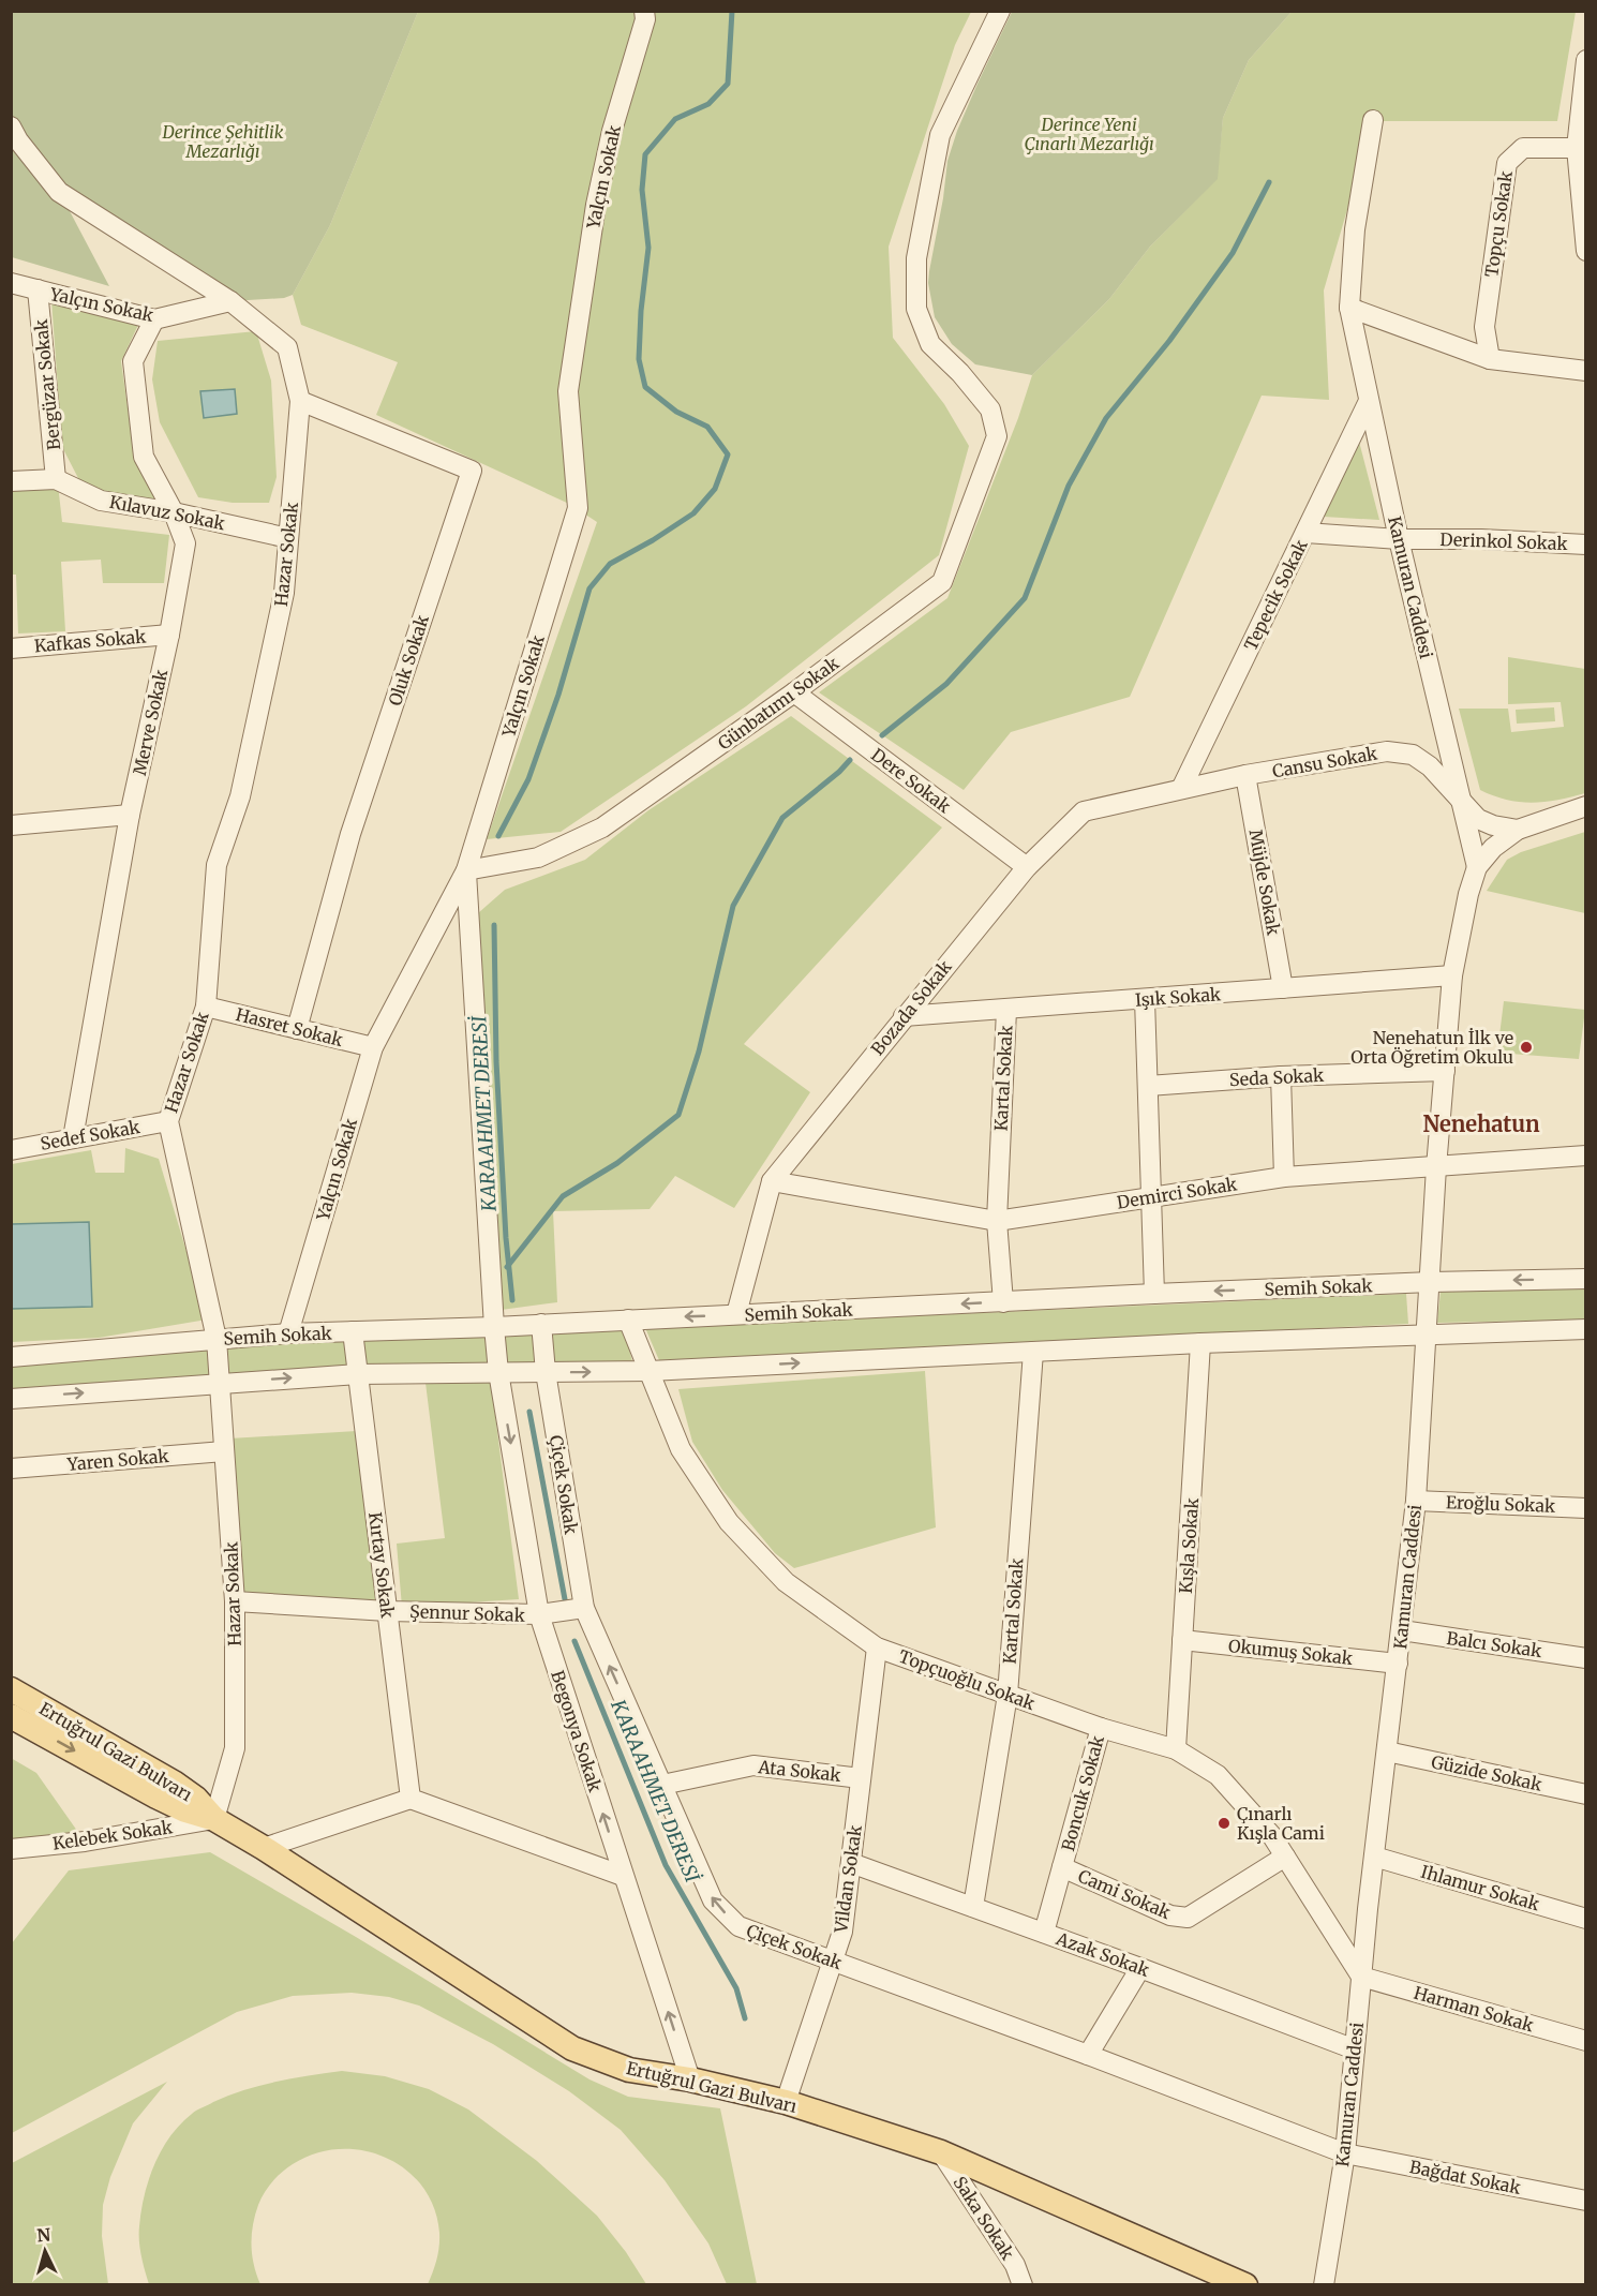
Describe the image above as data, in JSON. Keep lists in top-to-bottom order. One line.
{"streets":{"main road":["Ertuğrul Gazi Bulvarı"],"street":["Yalçın Sokak","Topçu Sokak","Bergüzar Sokak","Kılavuz Sokak","Derinkol Sokak","Hazar Sokak","Kamuran Caddesi","Tepecik Sokak","Kafkas Sokak","Oluk Sokak","Günbatımı Sokak","Merve Sokak","Cansu Sokak","Dere Sokak","Müjde Sokak","Işık Sokak","Bozada Sokak","Hasret Sokak","Seda Sokak","Kartal Sokak","Sedef Sokak","Demirci Sokak","Semih Sokak","Yaren Sokak","Çiçek Sokak","Eroğlu Sokak","Kışla Sokak","Kırtay Sokak","Şennur Sokak","Balcı Sokak","Okumuş Sokak","Topçuoğlu Sokak","Begonya Sokak","Ata Sokak","Güzide Sokak","Boncuk Sokak","Kelebek Sokak","Vildan Sokak","Ihlamur Sokak","Cami Sokak","Azak Sokak","Harman Sokak","Bağdat Sokak","Saka Sokak"]},"crossings":[["Yalçın Sokak","Bergüzar Sokak"],["Yalçın Sokak","Hazar Sokak"],["Yalçın Sokak","Günbatımı Sokak"],["Yalçın Sokak","Merve Sokak"],["Yalçın Sokak","Hasret Sokak"],["Yalçın Sokak","Semih Sokak"],["Bergüzar Sokak","Kılavuz Sokak"],["Kılavuz Sokak","Hazar Sokak"],["Kılavuz Sokak","Merve Sokak"],["Derinkol Sokak","Kamuran Caddesi"],["Derinkol Sokak","Tepecik Sokak"],["Hazar Sokak","Oluk Sokak"],["Hazar Sokak","Hasret Sokak"],["Hazar Sokak","Sedef Sokak"],["Hazar Sokak","Semih Sokak"],["Hazar Sokak","Yaren Sokak"],["Hazar Sokak","Şennur Sokak"],["Hazar Sokak","Ertuğrul Gazi Bulvarı"],["Hazar Sokak","Kelebek Sokak"],["Kamuran Caddesi","Tepecik Sokak"],["Kamuran Caddesi","Cansu Sokak"],["Kamuran Caddesi","Işık Sokak"],["Kamuran Caddesi","Seda Sokak"],["Kamuran Caddesi","Demirci Sokak"],["Kamuran Caddesi","Semih Sokak"],["Kamuran Caddesi","Çiçek Sokak"],["Kamuran Caddesi","Eroğlu Sokak"],["Kamuran Caddesi","Balcı Sokak"],["Kamuran Caddesi","Okumuş Sokak"],["Kamuran Caddesi","Topçuoğlu Sokak"],["Kamuran Caddesi","Güzide Sokak"],["Kamuran Caddesi","Ihlamur Sokak"],["Kamuran Caddesi","Azak Sokak"],["Kamuran Caddesi","Harman Sokak"],["Kamuran Caddesi","Bağdat Sokak"],["Tepecik Sokak","Cansu Sokak"],["Tepecik Sokak","Bozada Sokak"],["Kafkas Sokak","Merve Sokak"],["Oluk Sokak","Hasret Sokak"],["Günbatımı Sokak","Dere Sokak"],["Merve Sokak","Sedef Sokak"],["Cansu Sokak","Müjde Sokak"],["Cansu Sokak","Bozada Sokak"],["Dere Sokak","Bozada Sokak"],["Müjde Sokak","Işık Sokak"],["Işık Sokak","Bozada Sokak"],["Işık Sokak","Kartal Sokak"],["Bozada Sokak","Demirci Sokak"],["Bozada Sokak","Semih Sokak"],["Kartal Sokak","Demirci Sokak"],["Kartal Sokak","Semih Sokak"],["Kartal Sokak","Topçuoğlu Sokak"],["Kartal Sokak","Azak Sokak"],["Semih Sokak","Çiçek Sokak"],["Semih Sokak","Kırtay Sokak"],["Semih Sokak","Topçuoğlu Sokak"],["Semih Sokak","Begonya Sokak"],["Çiçek Sokak","Şennur Sokak"],["Çiçek Sokak","Ata Sokak"],["Çiçek Sokak","Vildan Sokak"],["Çiçek Sokak","Bağdat Sokak"],["Kışla Sokak","Okumuş Sokak"],["Kışla Sokak","Topçuoğlu Sokak"],["Kırtay Sokak","Şennur Sokak"],["Şennur Sokak","Begonya Sokak"],["Topçuoğlu Sokak","Boncuk Sokak"],["Topçuoğlu Sokak","Vildan Sokak"],["Topçuoğlu Sokak","Cami Sokak"],["Topçuoğlu Sokak","Harman Sokak"],["Begonya Sokak","Ertuğrul Gazi Bulvarı"],["Ertuğrul Gazi Bulvarı","Kelebek Sokak"],["Ertuğrul Gazi Bulvarı","Vildan Sokak"],["Ertuğrul Gazi Bulvarı","Saka Sokak"],["Ata Sokak","Vildan Sokak"],["Boncuk Sokak","Cami Sokak"],["Boncuk Sokak","Azak Sokak"],["Vildan Sokak","Azak Sokak"]],"districts":["Nenehatun"],"water":["KARAAHMET DERESİ"],"parks":["Derince Yeni Çınarlı Mezarlığı","Derince Şehitlik Mezarlığı"],"places":["Nenehatun İlk ve Orta Öğretim Okulu","Çınarlı Kışla Cami"],"north":"top"}
